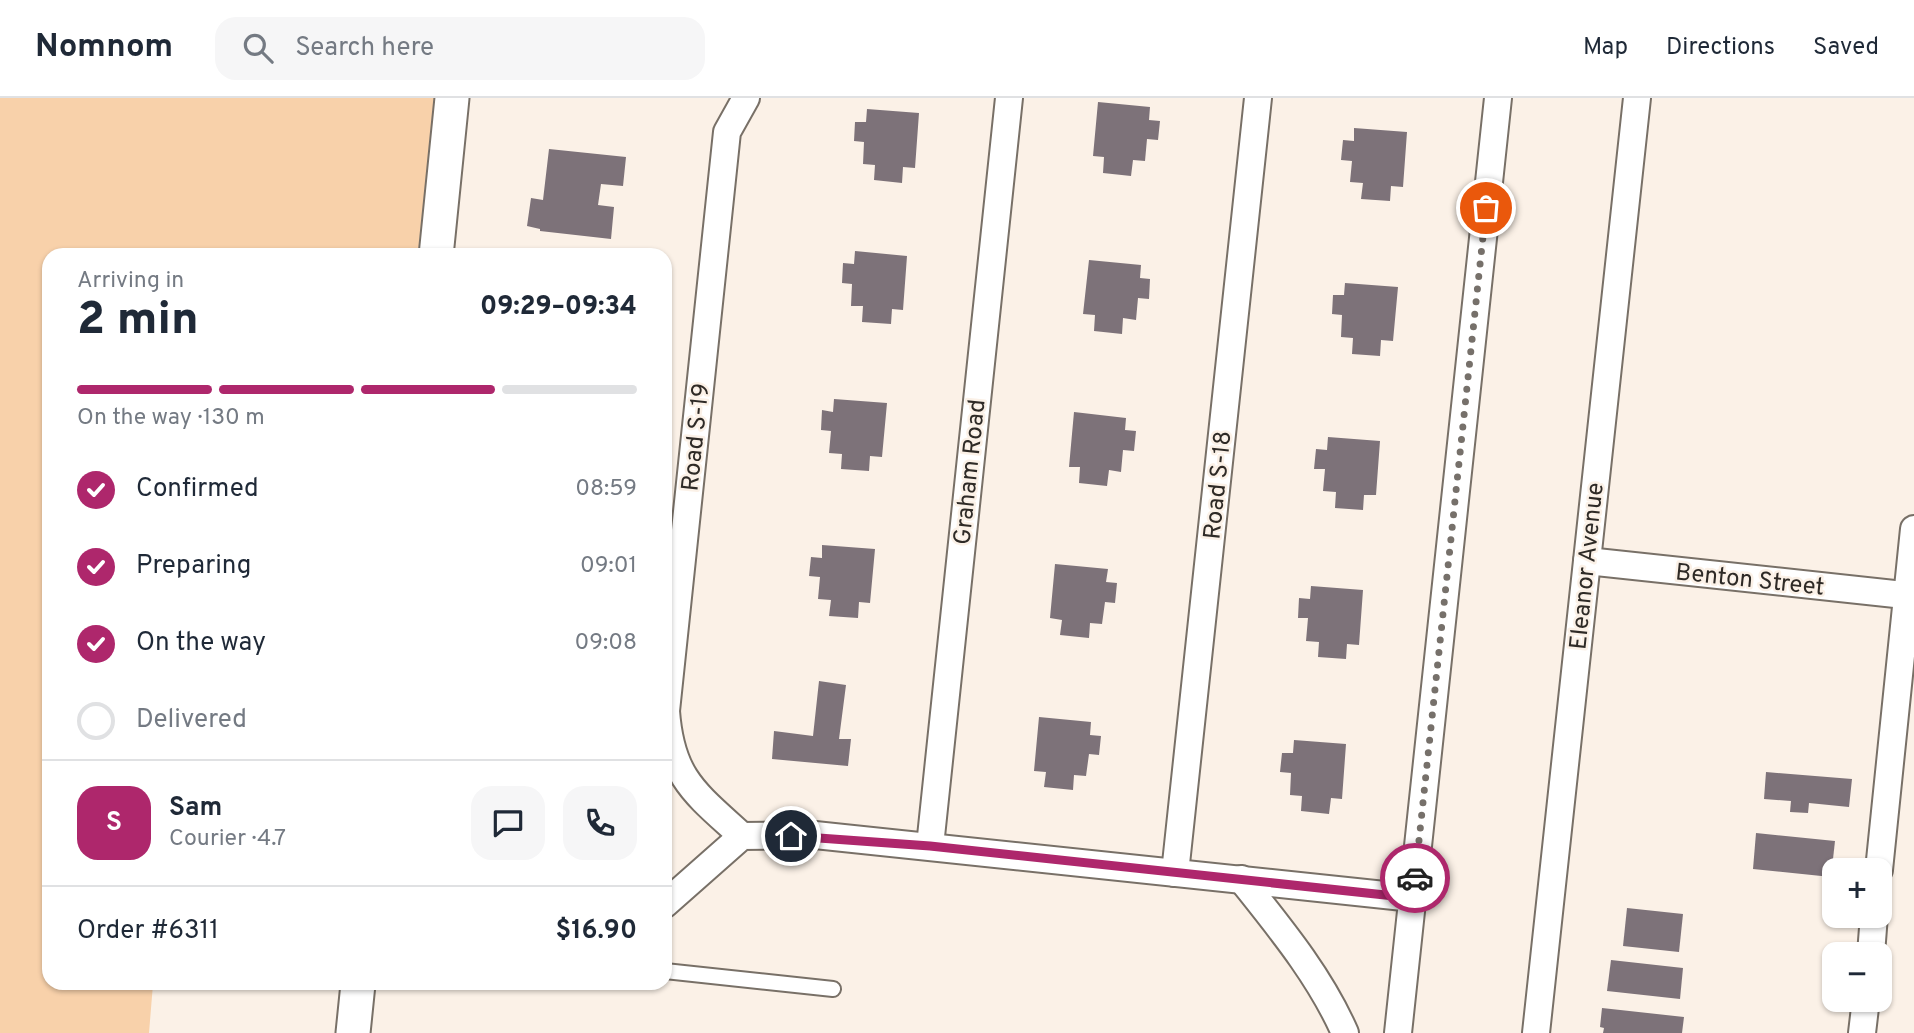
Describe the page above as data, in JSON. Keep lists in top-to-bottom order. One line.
{"streets":{"street":["Road S-19","Graham Road","Road S-18","Eleanor Avenue","Benton Street"]},"crossings":[["Eleanor Avenue","Benton Street"]],"page":{"header":"Nomnom","search":"Search here","nav":["Map","Directions","Saved"],"heading":["2 min","Arriving in","09:29–09:34"],"panel":["Sam","Courier · 4.7","Order #6311","$16.90"],"bar":"On the way · 130 m","list":[["Confirmed","08:59"],["Preparing","09:01"],["On the way","09:08"],"Delivered"],"round":"S","map_buttons":["+","−"]}}
